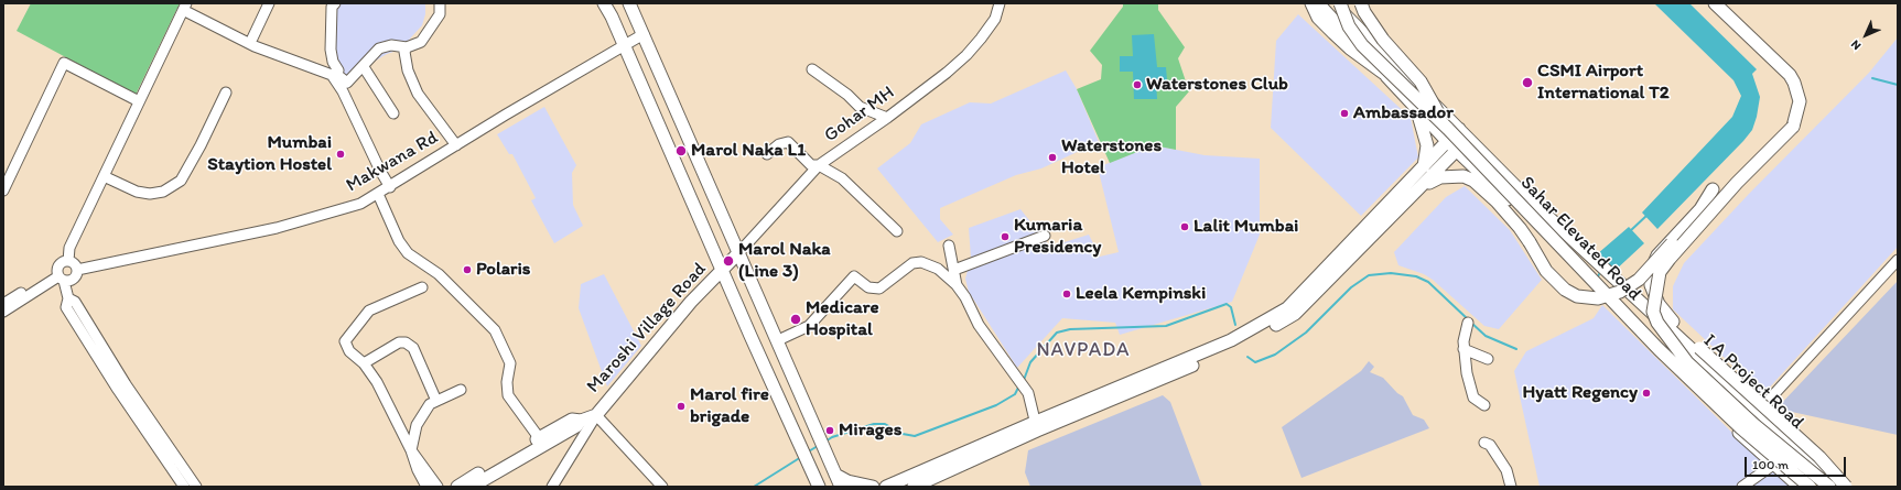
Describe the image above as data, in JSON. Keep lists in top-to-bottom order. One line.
{"streets":{"main road":["Sahar Elevated Road","Maroshi Village Road","I A Project Road"],"street":["Gohar MH","Makwana Rd"]},"crossings":[["Gohar MH","Maroshi Village Road"],["Sahar Elevated Road","I A Project Road"]],"districts":["NAVPADA"],"places":["CSMI Airport International T2","Waterstones Club","Ambassador","Marol Naka L1","Mumbai Staytion Hostel","Waterstones Hotel","Lalit Mumbai","Kumaria Presidency","Marol Naka (Line 3)","Polaris","Leela Kempinski","Medicare Hospital","Hyatt Regency","Marol fire brigade","Mirages"],"scale_bar":"100 m","north":"bottom left"}
